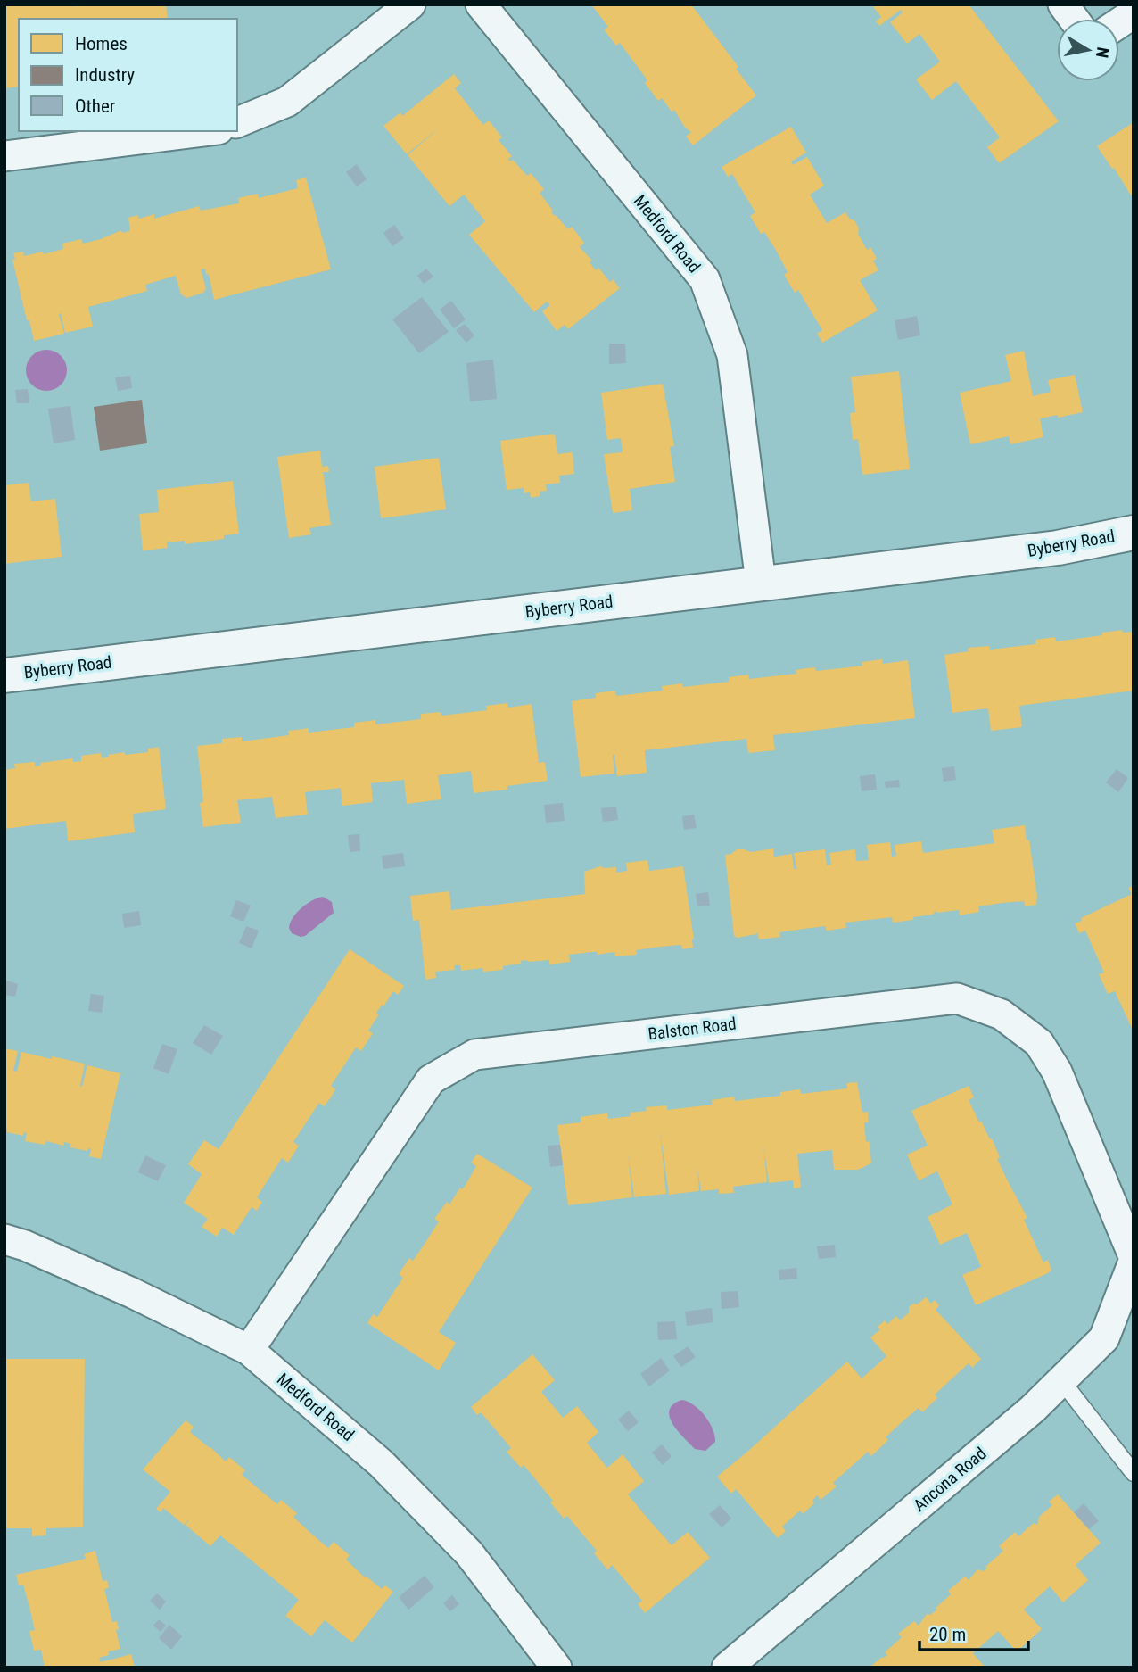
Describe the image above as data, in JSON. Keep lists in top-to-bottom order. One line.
{"streets":{"street":["Medford Road","Byberry Road","Balston Road","Ancona Road"]},"crossings":[["Medford Road","Byberry Road"],["Medford Road","Balston Road"]],"legend":["Homes","Industry","Other"],"scale_bar":"20 m","north":"right"}
